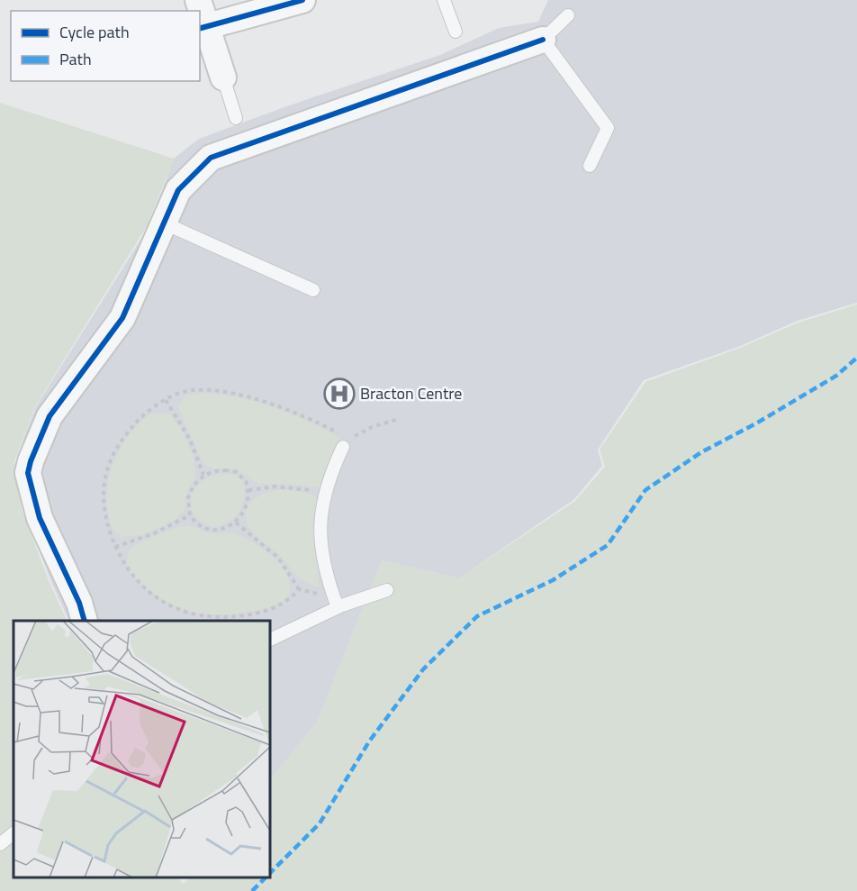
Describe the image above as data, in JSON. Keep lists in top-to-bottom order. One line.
{"places":{"hospital":["Bracton Centre"]},"legend":["Cycle path","Path"]}
